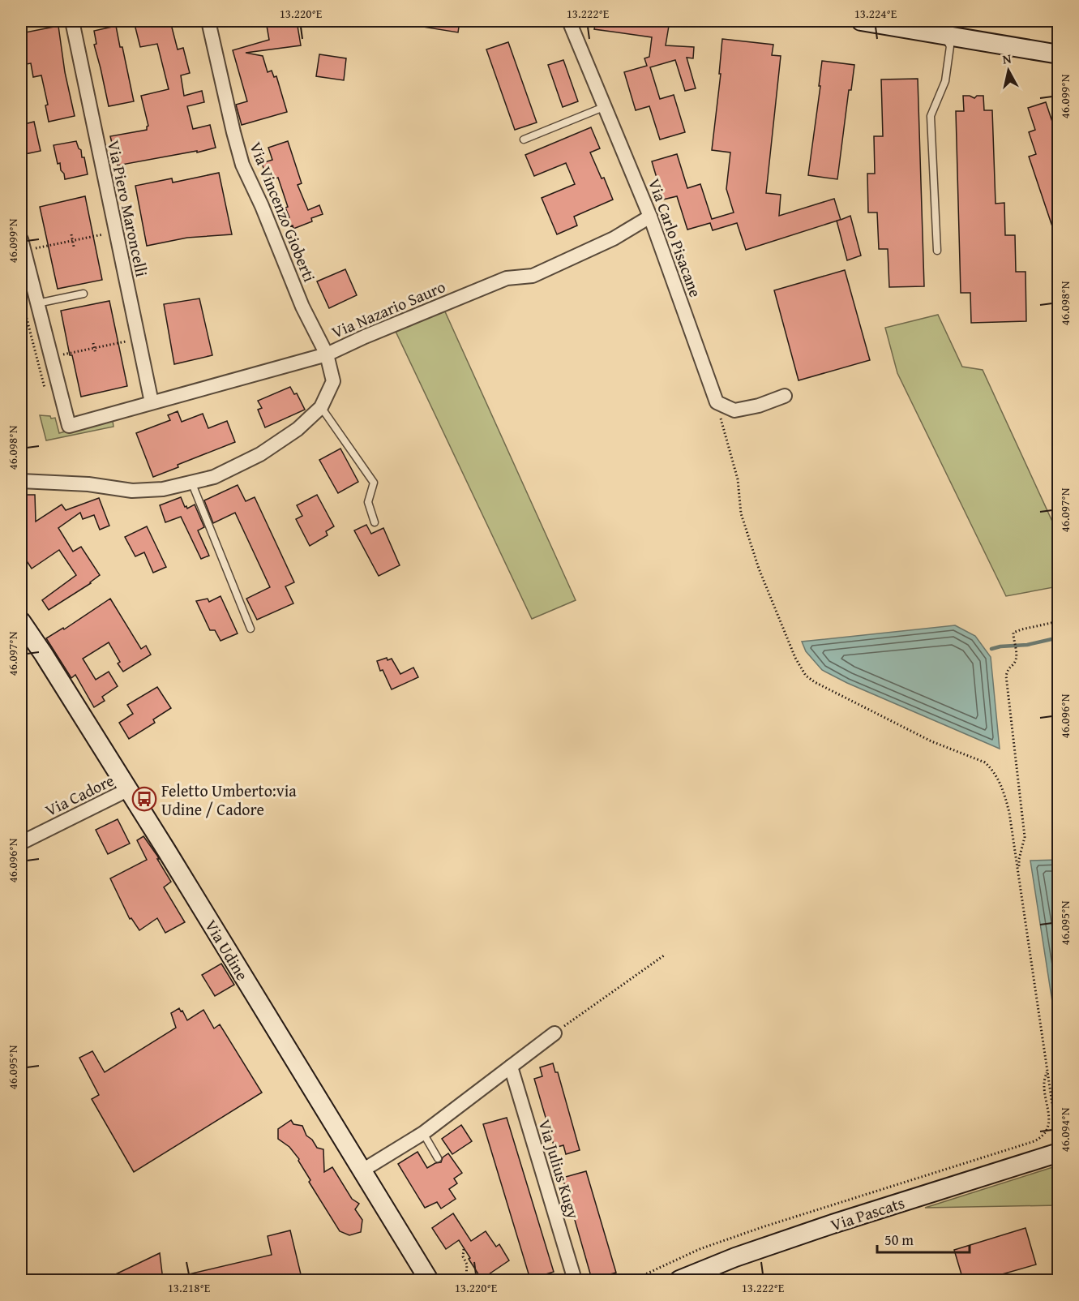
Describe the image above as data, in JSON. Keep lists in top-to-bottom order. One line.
{"streets":{"street":["Via Piero Maroncelli","Via Vincenzo Gioberti","Via Carlo Pisacane","Via Nazario Sauro","Via Cadore","Via Udine","Via Julius Kugy","Via Pascats"]},"crossings":[["Via Vincenzo Gioberti","Via Nazario Sauro"],["Via Carlo Pisacane","Via Nazario Sauro"],["Via Cadore","Via Udine"]],"places":{"bus stop":["Feletto Umberto:via Udine / Cadore"]},"scale_bar":"50 m","north":"top","coordinates":["13.220°E","13.222°E","13.224°E","46.099°N","46.098°N","46.097°N","46.096°N","46.095°N","46.094°N","13.218°E"]}
